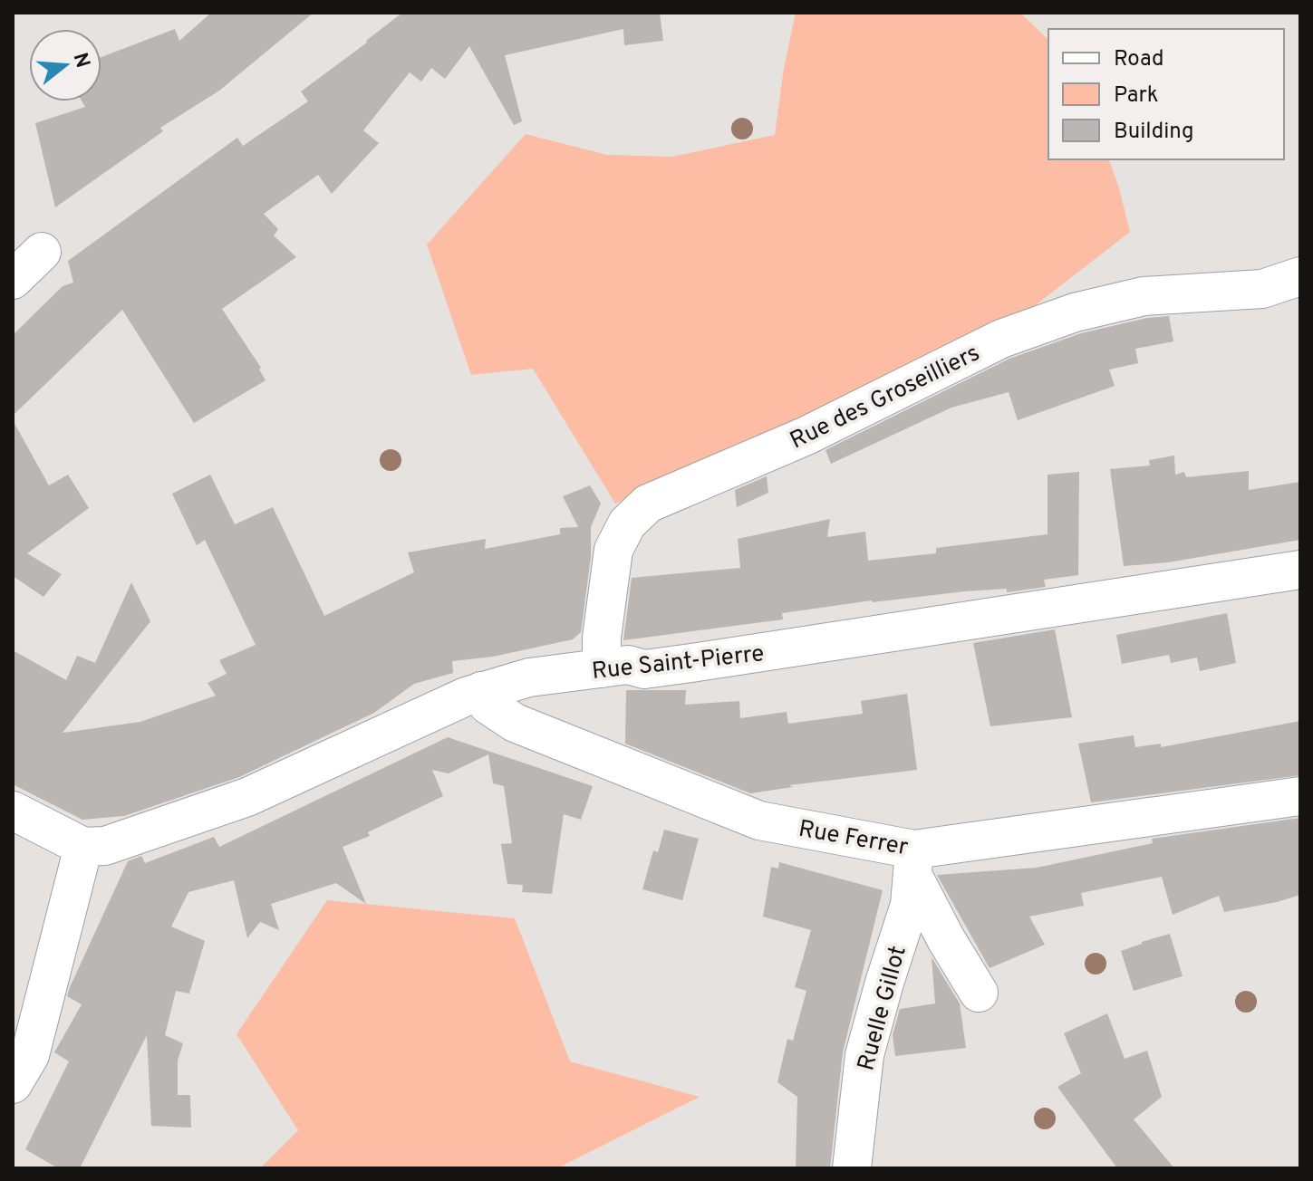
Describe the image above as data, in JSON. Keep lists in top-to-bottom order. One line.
{"streets":{"street":["Rue des Groseilliers","Rue Saint-Pierre","Rue Ferrer","Ruelle Gillot"]},"crossings":[["Rue des Groseilliers","Rue Saint-Pierre"],["Rue Saint-Pierre","Rue Ferrer"],["Rue Ferrer","Ruelle Gillot"]],"legend":["Road","Park","Building"],"north":"right"}
